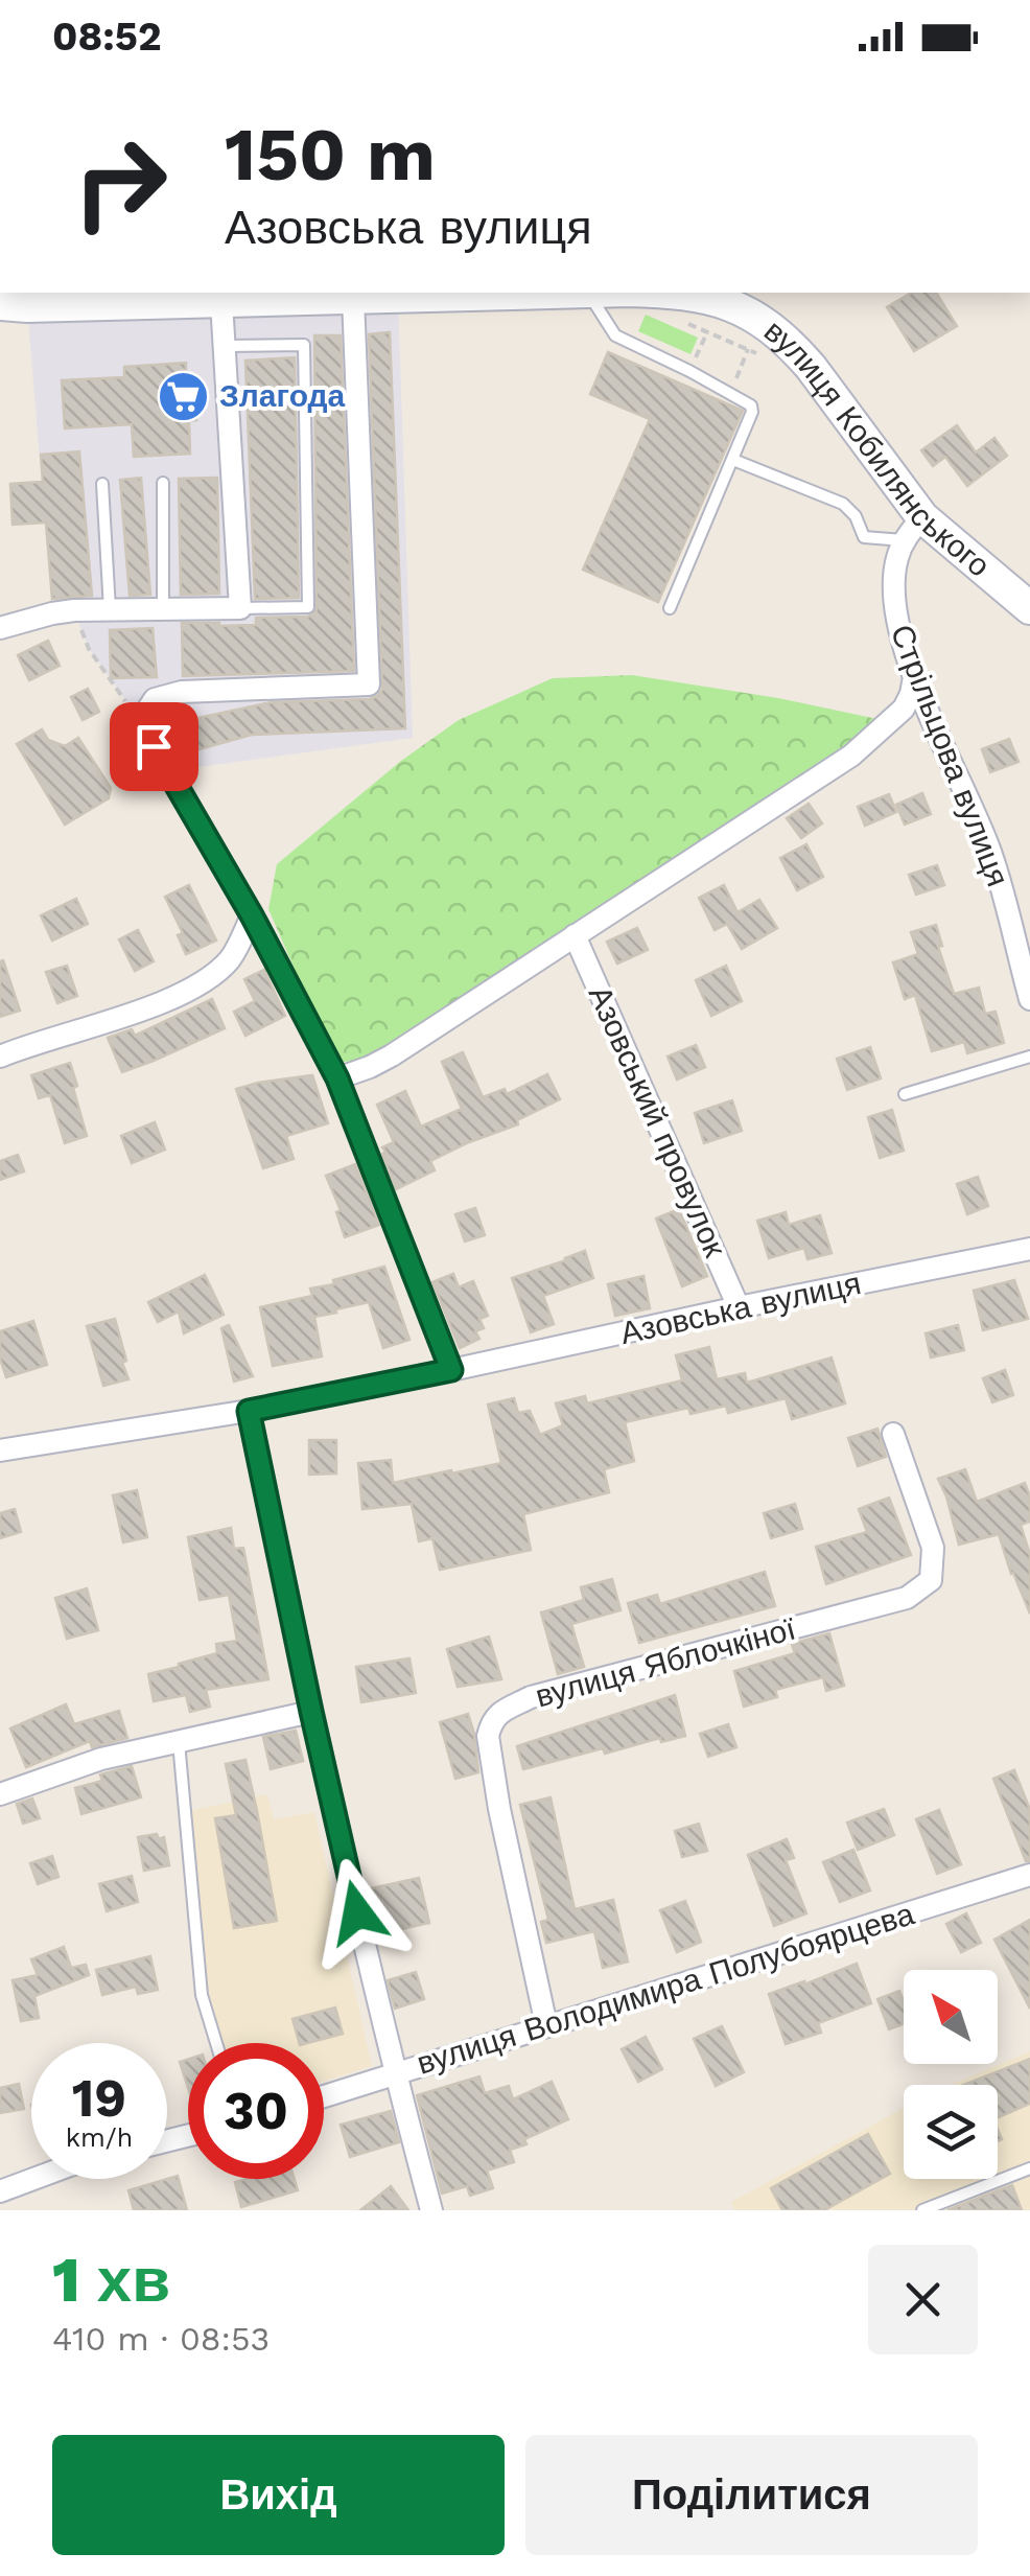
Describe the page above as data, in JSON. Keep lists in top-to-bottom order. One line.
{"streets":{"main road":["вулиця Кобилянського"],"street":["Стрільцова вулиця","Азовський провулок","Азовська вулиця","вулиця Яблочкіної","вулиця Володимира Полубоярцева"]},"crossings":[["вулиця Кобилянського","Стрільцова вулиця"],["Азовський провулок","Азовська вулиця"],["вулиця Яблочкіної","вулиця Володимира Полубоярцева"]],"places":{"supermarket":["Злагода"]},"north":"top left","page":{"status":"08:52","turn":["150 m","Азовська вулиця"],"speed":"19 km/h","limit":"30","heading":["1 хв","410 m · 08:53"],"buttons":["Вихід","Поділитися"]}}
